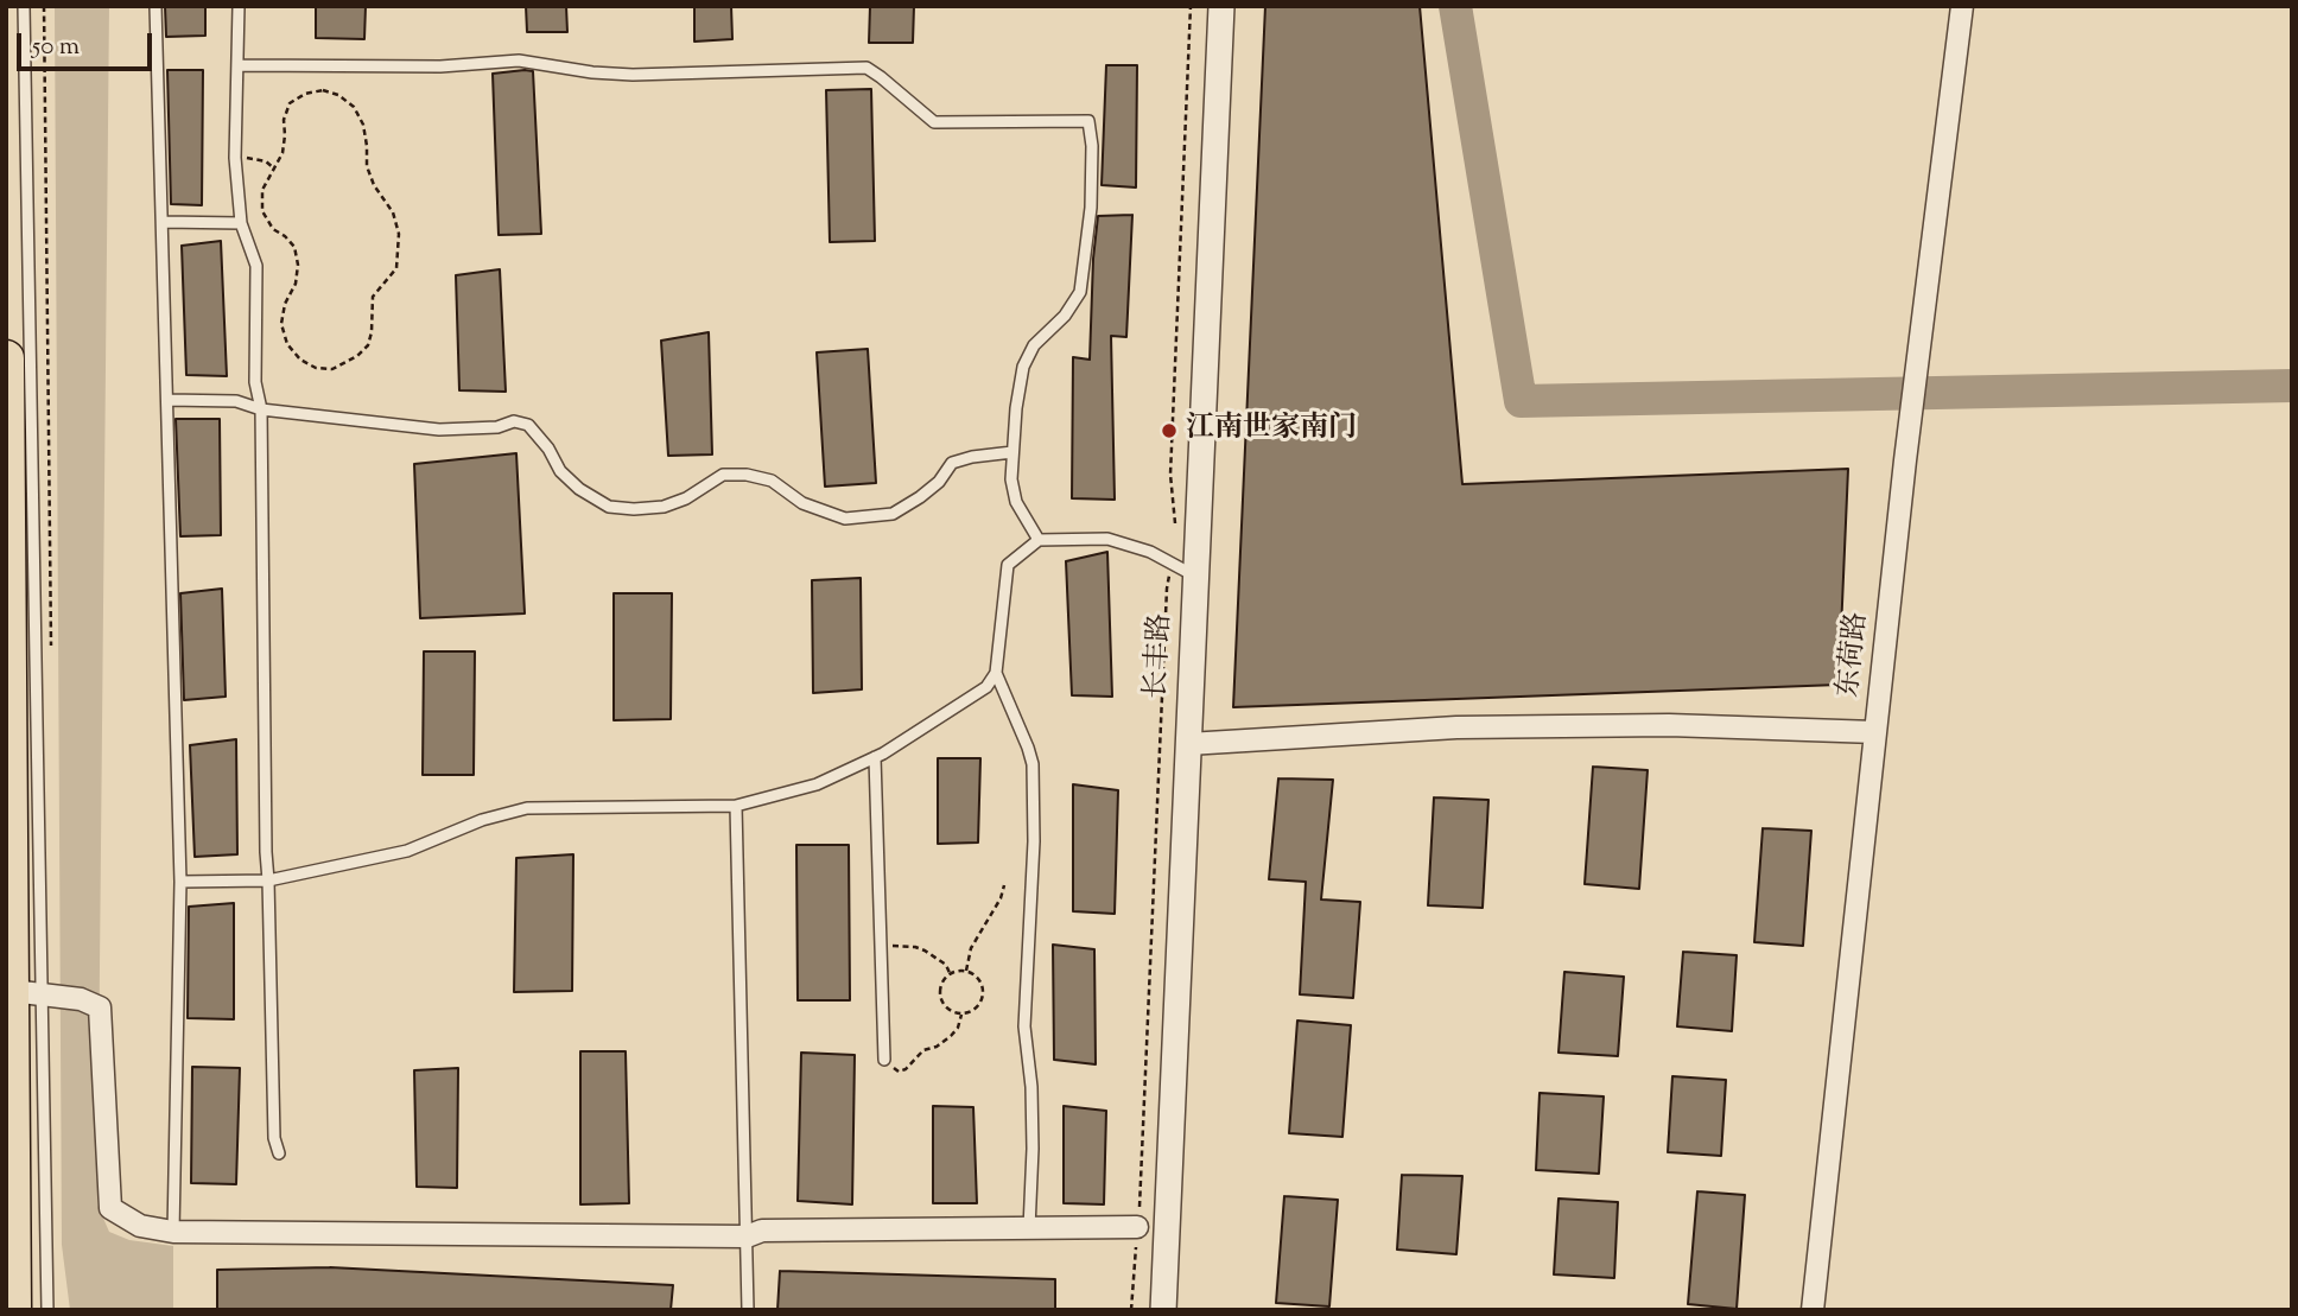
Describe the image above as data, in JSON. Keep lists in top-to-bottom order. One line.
{"streets":{"street":["东荷路","长丰路"]},"places":["江南世家南门"],"scale_bar":"50 m"}
